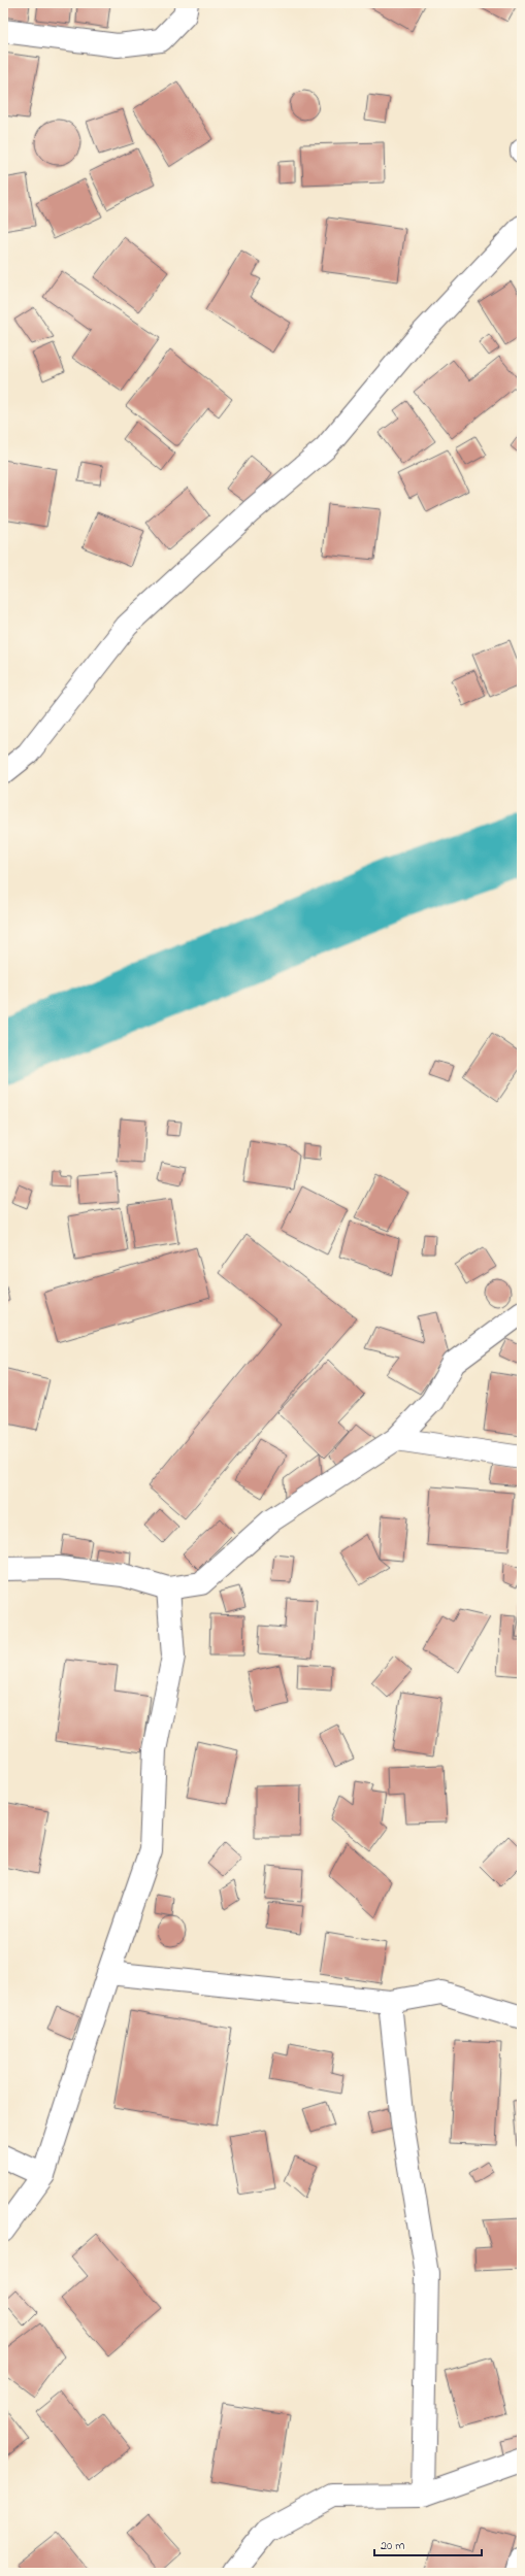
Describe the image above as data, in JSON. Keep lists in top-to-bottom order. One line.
{"scale_bar":"20 m"}
